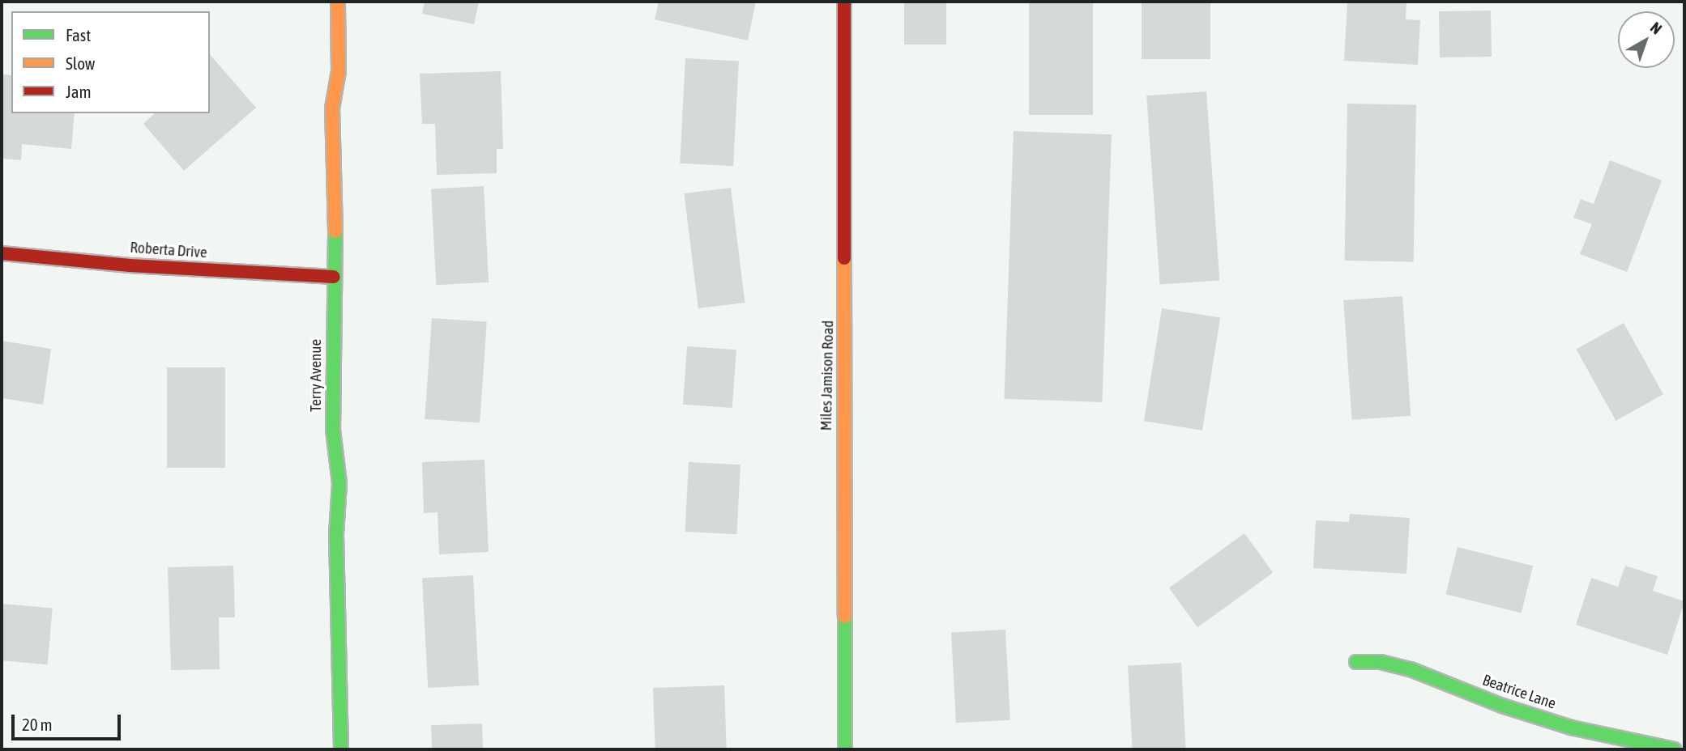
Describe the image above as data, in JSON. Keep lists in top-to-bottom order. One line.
{"streets":{"street":["Roberta Drive","Terry Avenue","Miles Jamison Road","Beatrice Lane"]},"crossings":[["Roberta Drive","Terry Avenue"]],"legend":["Fast","Slow","Jam"],"scale_bar":"20 m","north":"top right"}
